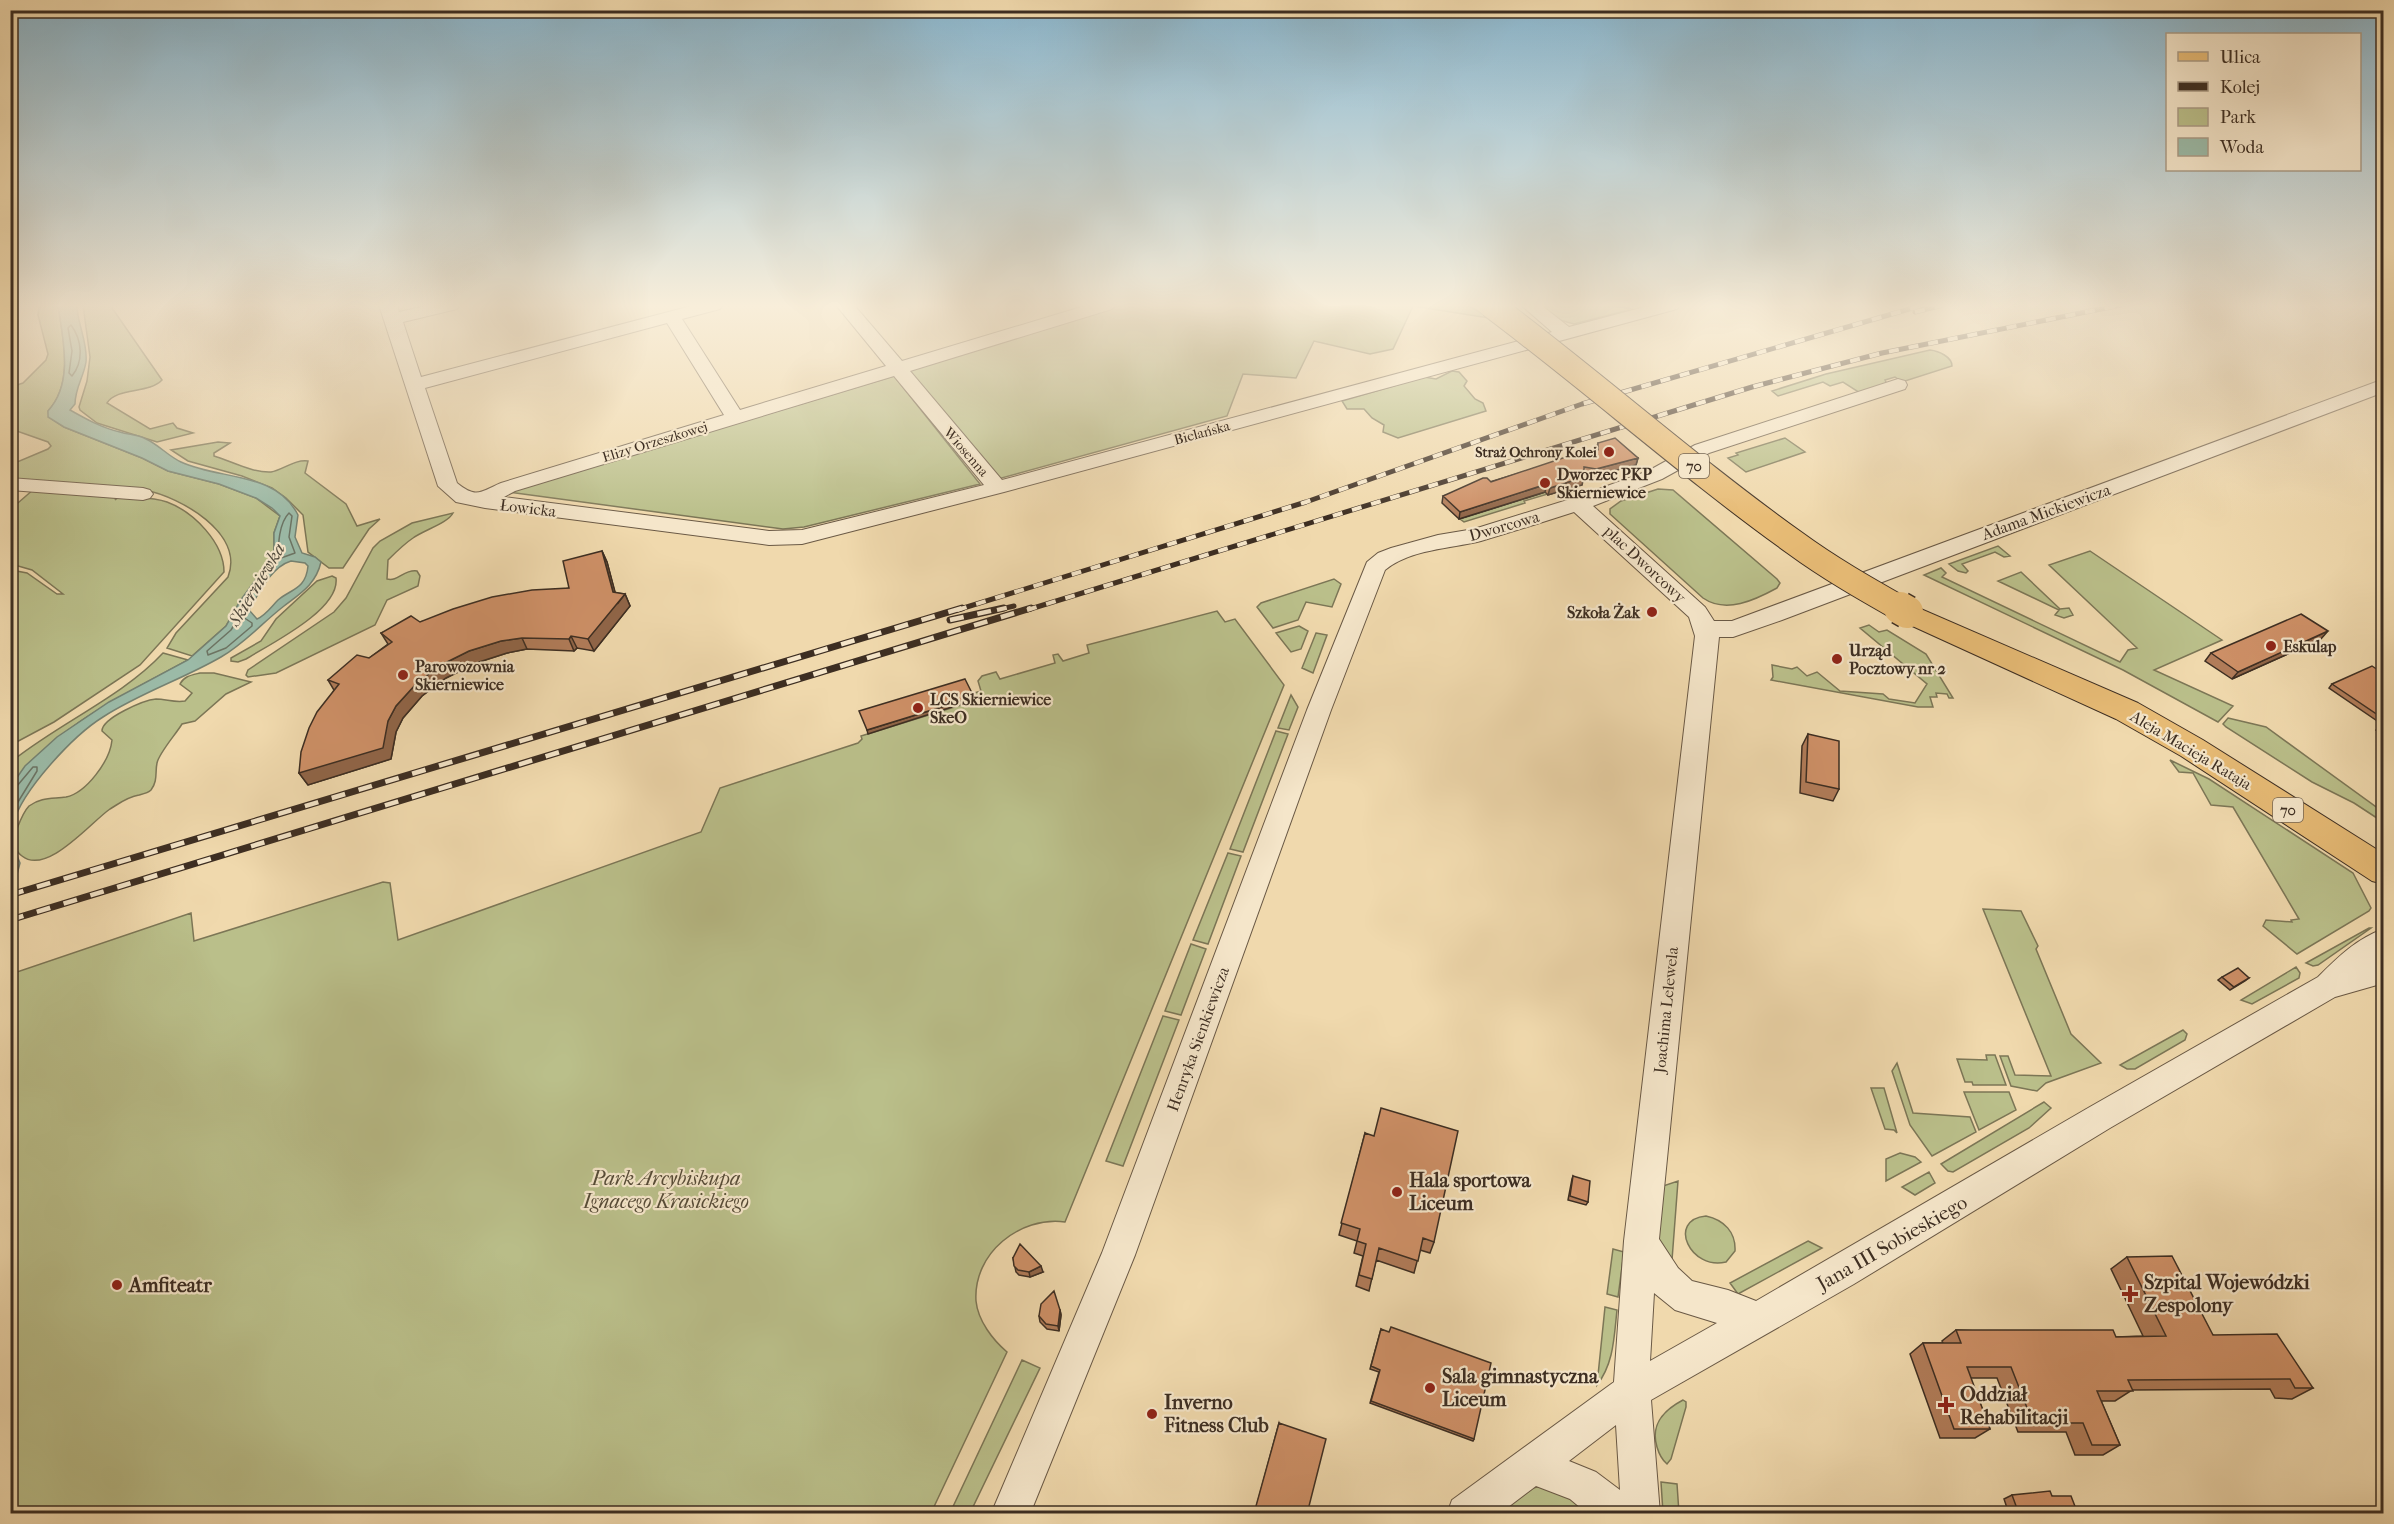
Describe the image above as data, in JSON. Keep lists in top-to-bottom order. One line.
{"streets":{"main road":["70","Aleja Macieja Rataja"],"street":["Bielańska","Elizy Orzeszkowej","Wiosenna","Łowicka","Adama Mickiewicza","Dworcowa","plac Dworcowy","Joachima Lelewela","Henryka Sienkiewicza","Jana III Sobieskiego"]},"crossings":[["Bielańska","Wiosenna"],["Bielańska","Łowicka"],["Elizy Orzeszkowej","Łowicka"],["70","Aleja Macieja Rataja"],["Adama Mickiewicza","plac Dworcowy"],["Adama Mickiewicza","Joachima Lelewela"],["Dworcowa","plac Dworcowy"],["Dworcowa","Henryka Sienkiewicza"],["plac Dworcowy","Joachima Lelewela"],["Joachima Lelewela","Jana III Sobieskiego"]],"water":["Skierniewka"],"parks":["Park Arcybiskupa Ignacego Krasickiego"],"places":{"other":["Straż Ochrony Kolei","Dworzec PKP Skierniewice","Szkoła Żak","Eskulap","Urząd Pocztowy nr 2","Parowozownia Skierniewice","LCS Skierniewice SkeO","Hala sportowa Liceum","Amfiteatr","Sala gimnastyczna Liceum","Inverno Fitness Club"],"health":["Szpital Wojewódzki Zespolony","Oddział Rehabilitacji"]},"legend":["Ulica","Kolej","Park","Woda"]}
